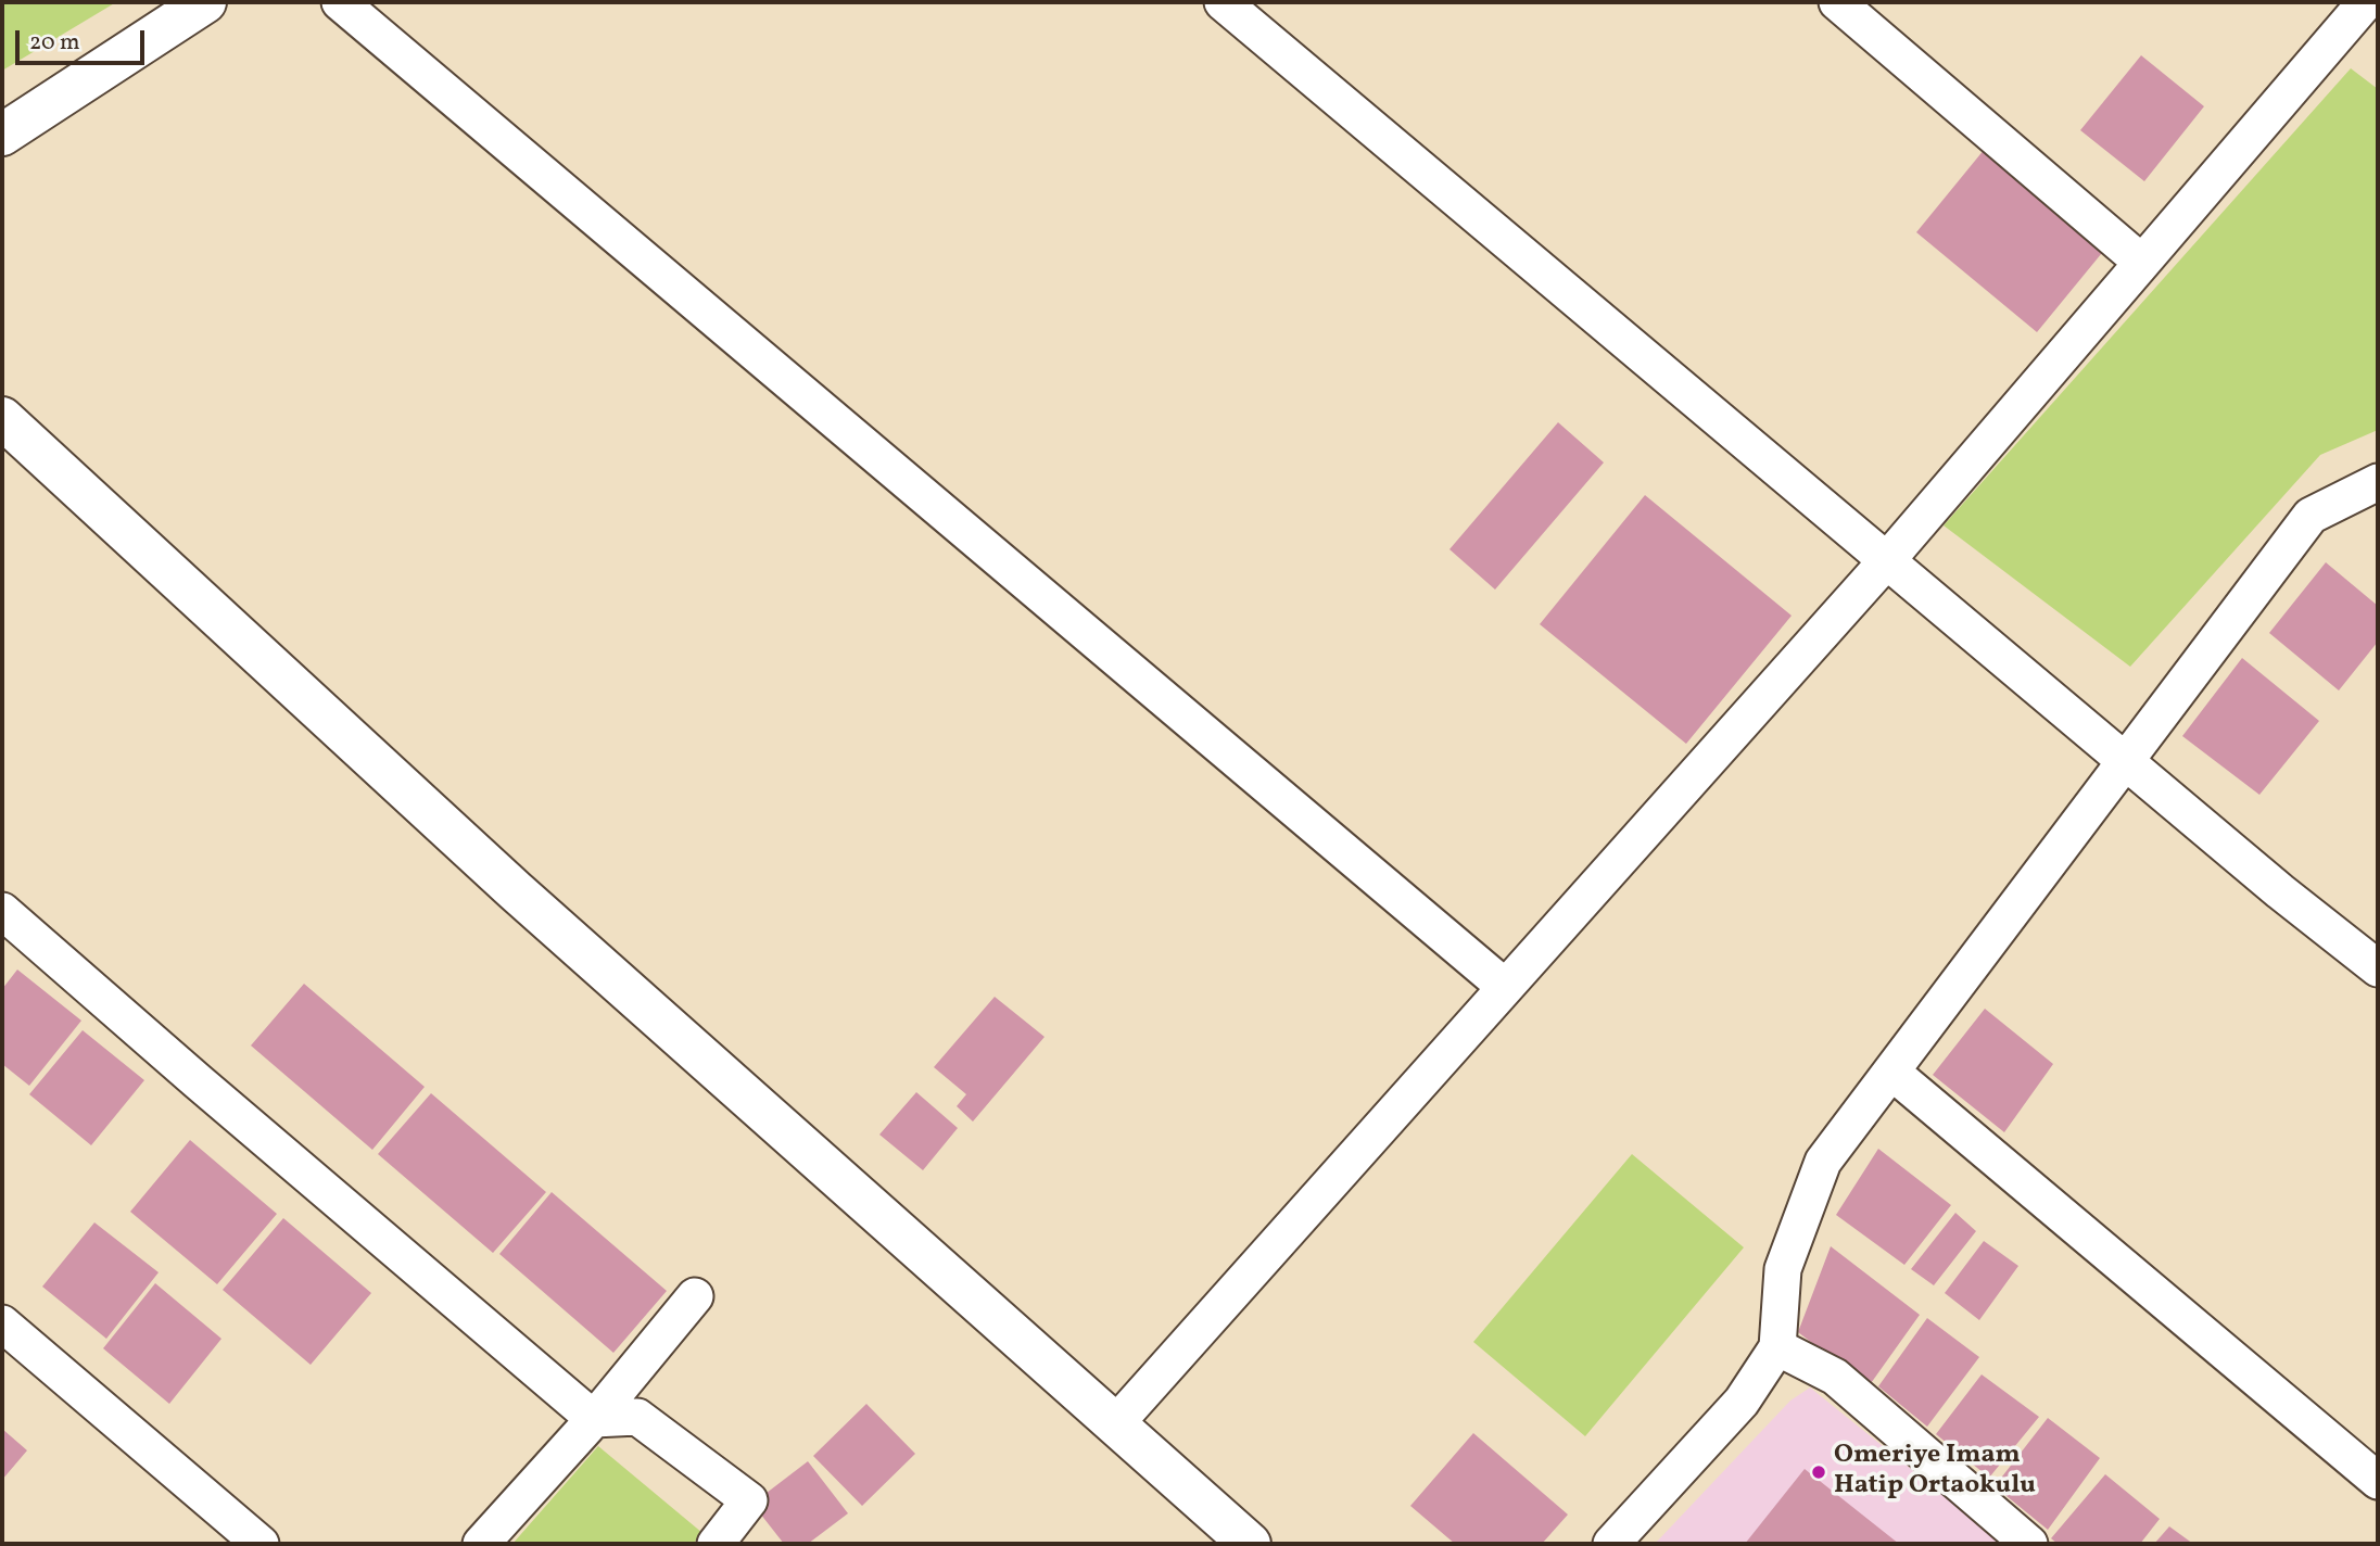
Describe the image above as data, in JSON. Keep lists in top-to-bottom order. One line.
{"places":["Omeriye Imam Hatip Ortaokulu"],"scale_bar":"20 m"}
